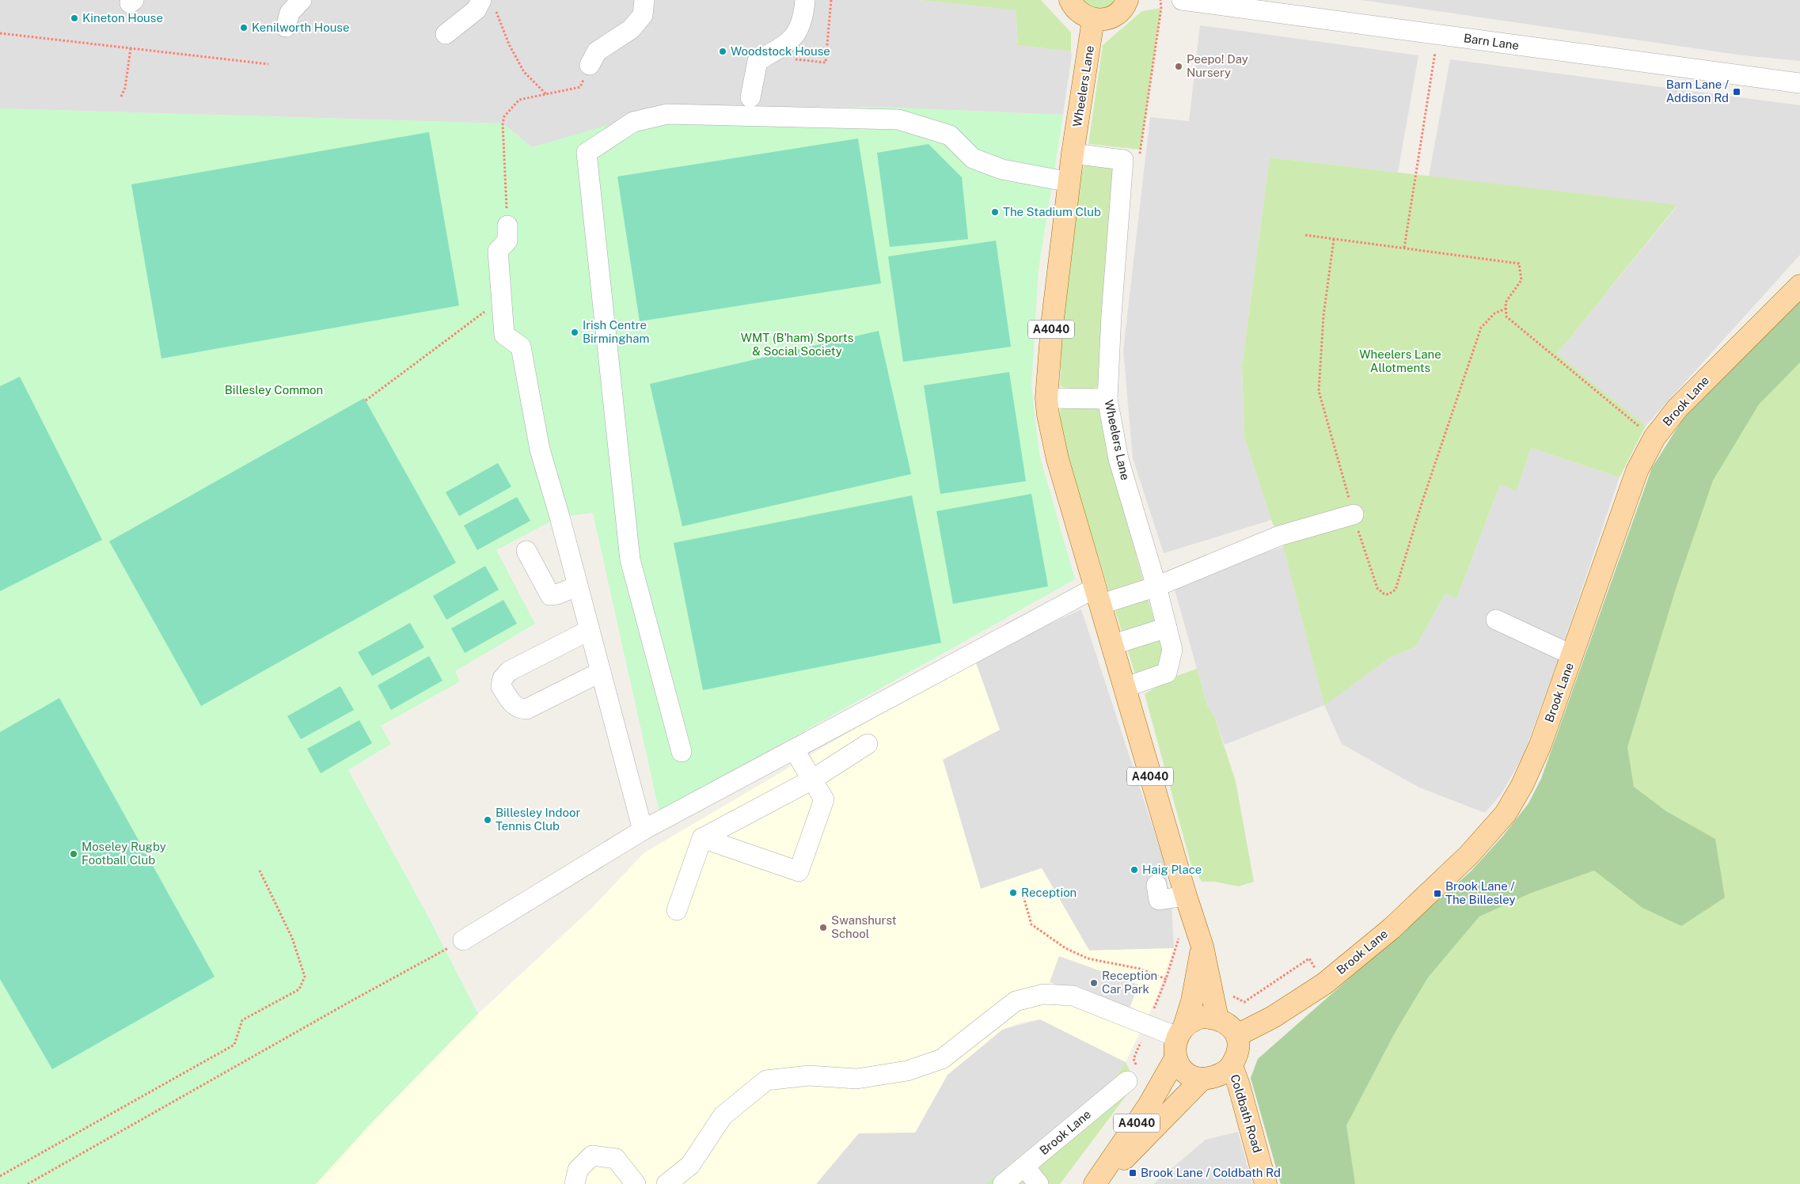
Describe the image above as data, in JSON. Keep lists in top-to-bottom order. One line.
{"streets":{"main road":["Wheelers Lane","A4040","Brook Lane","Coldbath Road"],"street":["Barn Lane"]},"crossings":[["Wheelers Lane","A4040"],["Wheelers Lane","Brook Lane"],["Wheelers Lane","Coldbath Road"],["A4040","Brook Lane"],["A4040","Coldbath Road"],["Brook Lane","Coldbath Road"]],"parks":["WMT (B'ham) Sports & Social Society","Wheelers Lane Allotments","Billesley Common"],"places":{"other":["Kineton House","Kenilworth House","Woodstock House","Peepo! Day Nursery","The Stadium Club","Irish Centre Birmingham","Billesley Indoor Tennis Club","Moseley Rugby Football Club","Haig Place","Reception","Swanshurst School","Reception Car Park"],"transit":["Barn Lane / Addison Rd","Brook Lane / The Billesley","Brook Lane / Coldbath Rd"]}}
